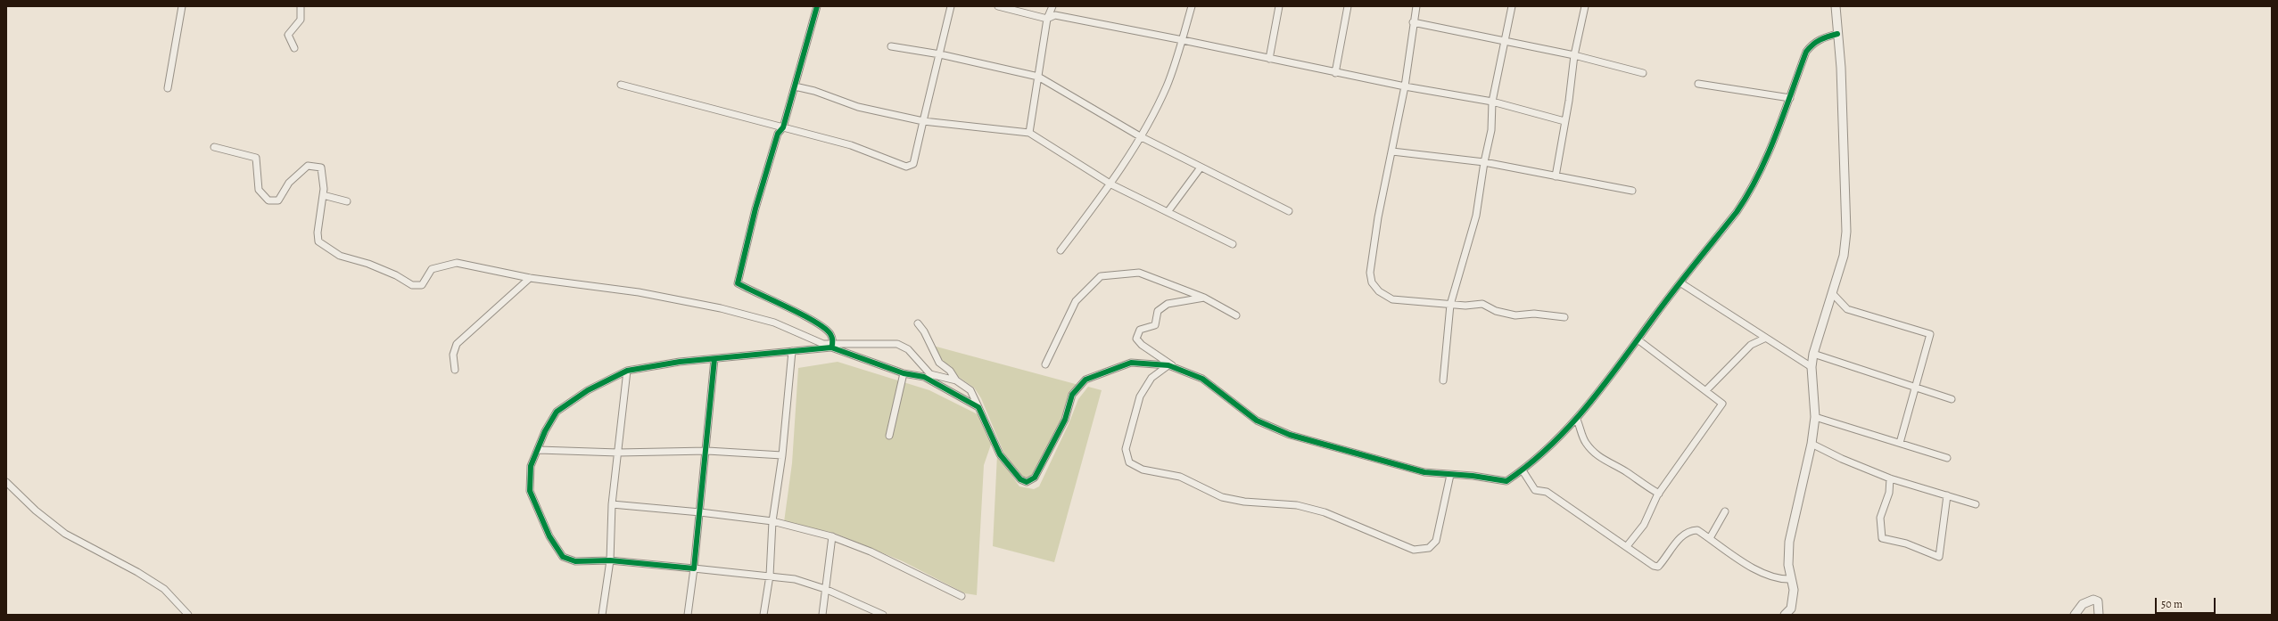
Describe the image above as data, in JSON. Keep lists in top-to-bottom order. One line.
{"scale_bar":"50 m"}
